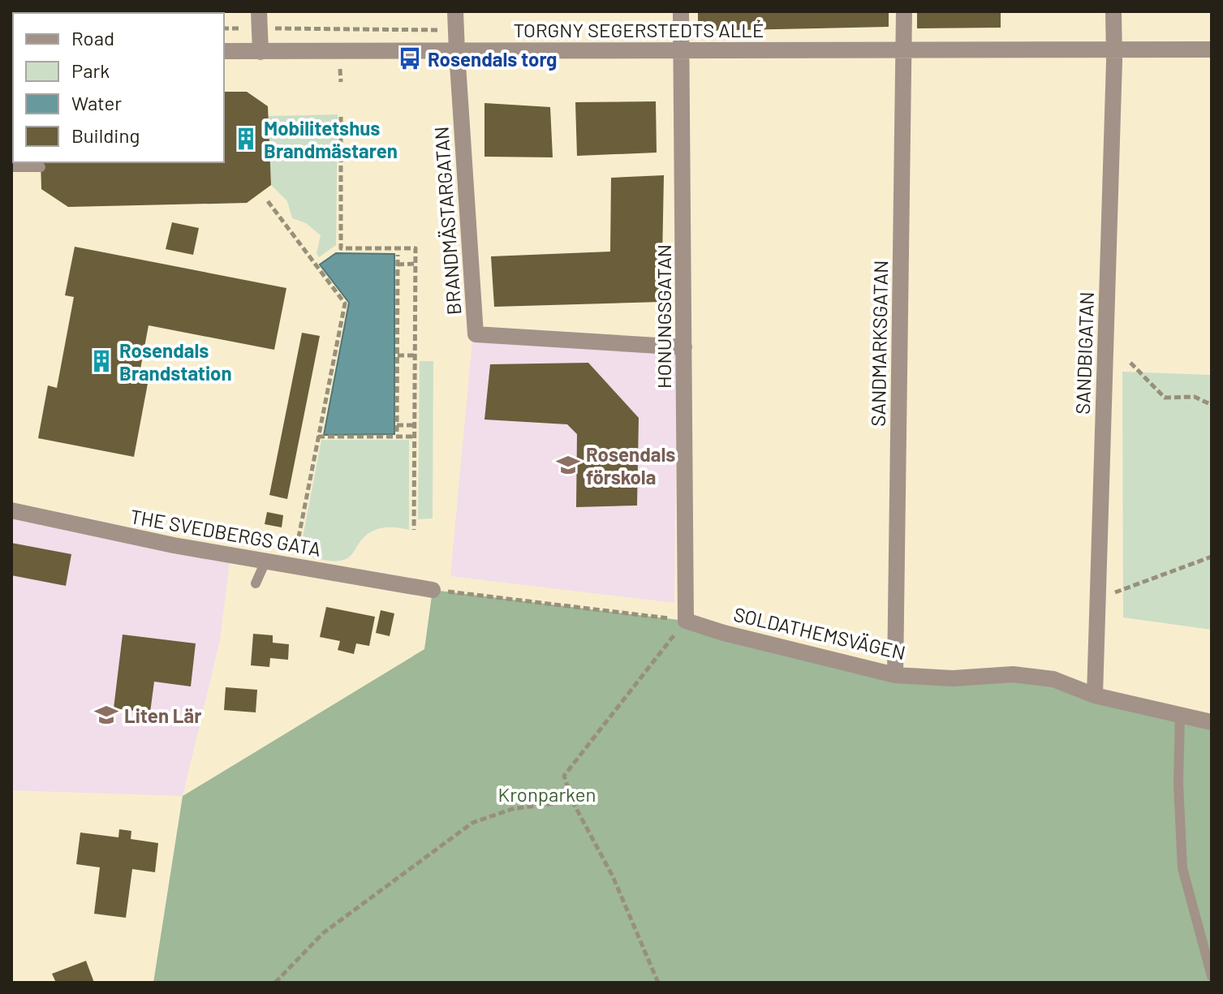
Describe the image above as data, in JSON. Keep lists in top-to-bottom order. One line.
{"streets":{"street":["TORGNY SEGERSTEDTS ALLÉ","BRANDMÄSTARGATAN","HONUNGSGATAN","SANDMARKSGATAN","SANDBIGATAN","THE SVEDBERGS GATA","SOLDATHEMSVÄGEN"]},"crossings":[["TORGNY SEGERSTEDTS ALLÉ","BRANDMÄSTARGATAN"],["TORGNY SEGERSTEDTS ALLÉ","HONUNGSGATAN"],["TORGNY SEGERSTEDTS ALLÉ","SANDMARKSGATAN"],["TORGNY SEGERSTEDTS ALLÉ","SANDBIGATAN"],["BRANDMÄSTARGATAN","HONUNGSGATAN"],["HONUNGSGATAN","SOLDATHEMSVÄGEN"],["SANDMARKSGATAN","SOLDATHEMSVÄGEN"],["SANDBIGATAN","SOLDATHEMSVÄGEN"]],"parks":["Kronparken"],"places":{"bus stop":["Rosendals torg"],"building":["Mobilitetshus Brandmästaren","Rosendals Brandstation"],"school or university":["Rosendals förskola","Liten Lär"]},"legend":["Road","Park","Water","Building"]}
